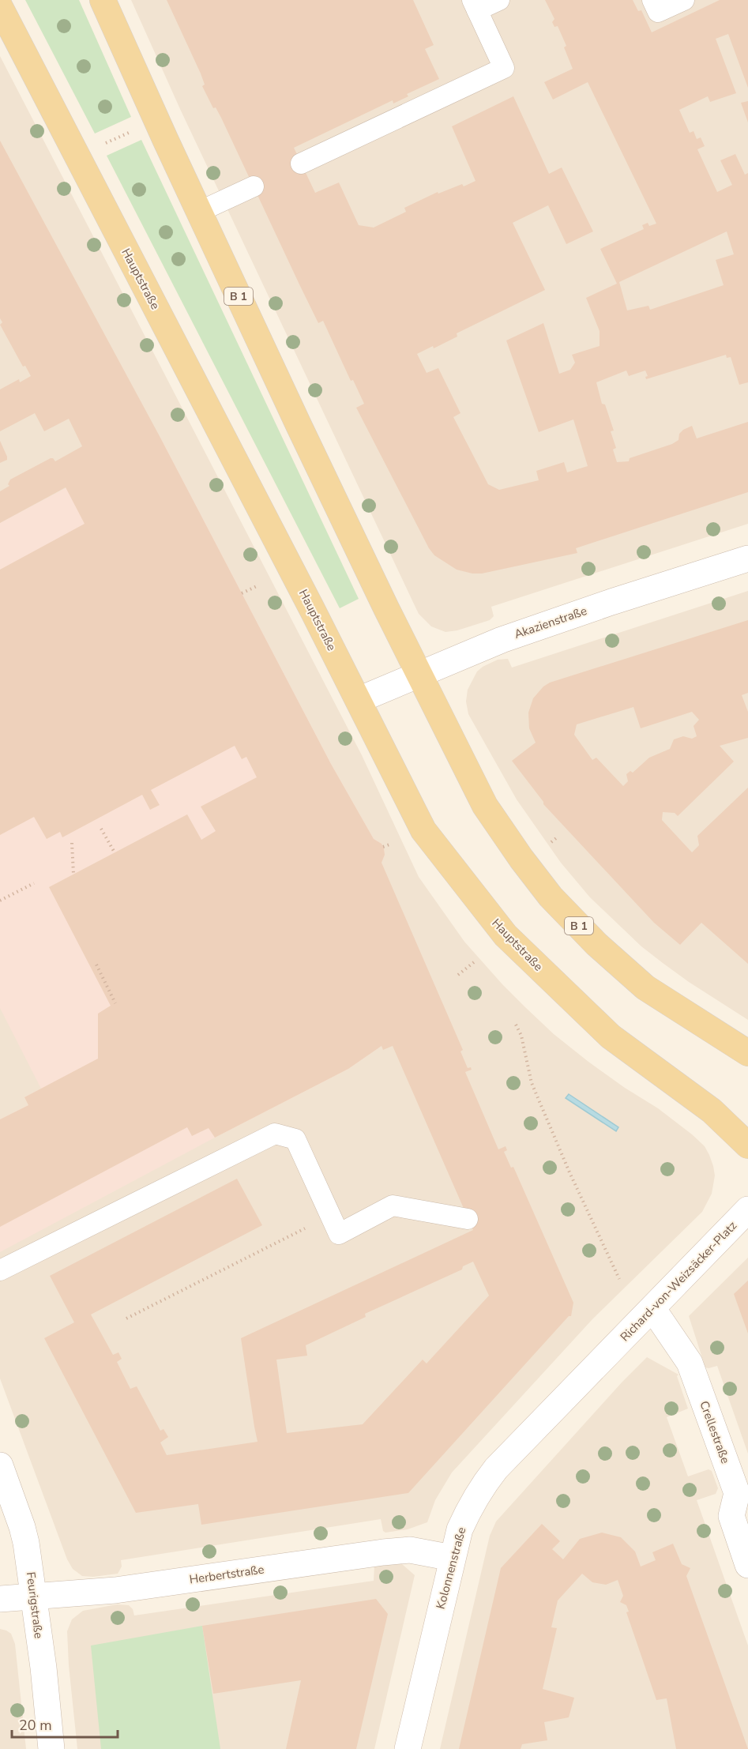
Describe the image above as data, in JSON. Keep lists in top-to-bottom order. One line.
{"streets":{"main road":["Hauptstraße","B 1"],"street":["Akazienstraße","Richard-von-Weizsäcker-Platz","Crellestraße","Kolonnenstraße","Herbertstraße","Feurigstraße"]},"crossings":[["Hauptstraße","Akazienstraße"],["B 1","Akazienstraße"],["Richard-von-Weizsäcker-Platz","Crellestraße"],["Richard-von-Weizsäcker-Platz","Kolonnenstraße"],["Kolonnenstraße","Herbertstraße"],["Herbertstraße","Feurigstraße"]],"scale_bar":"20 m"}
